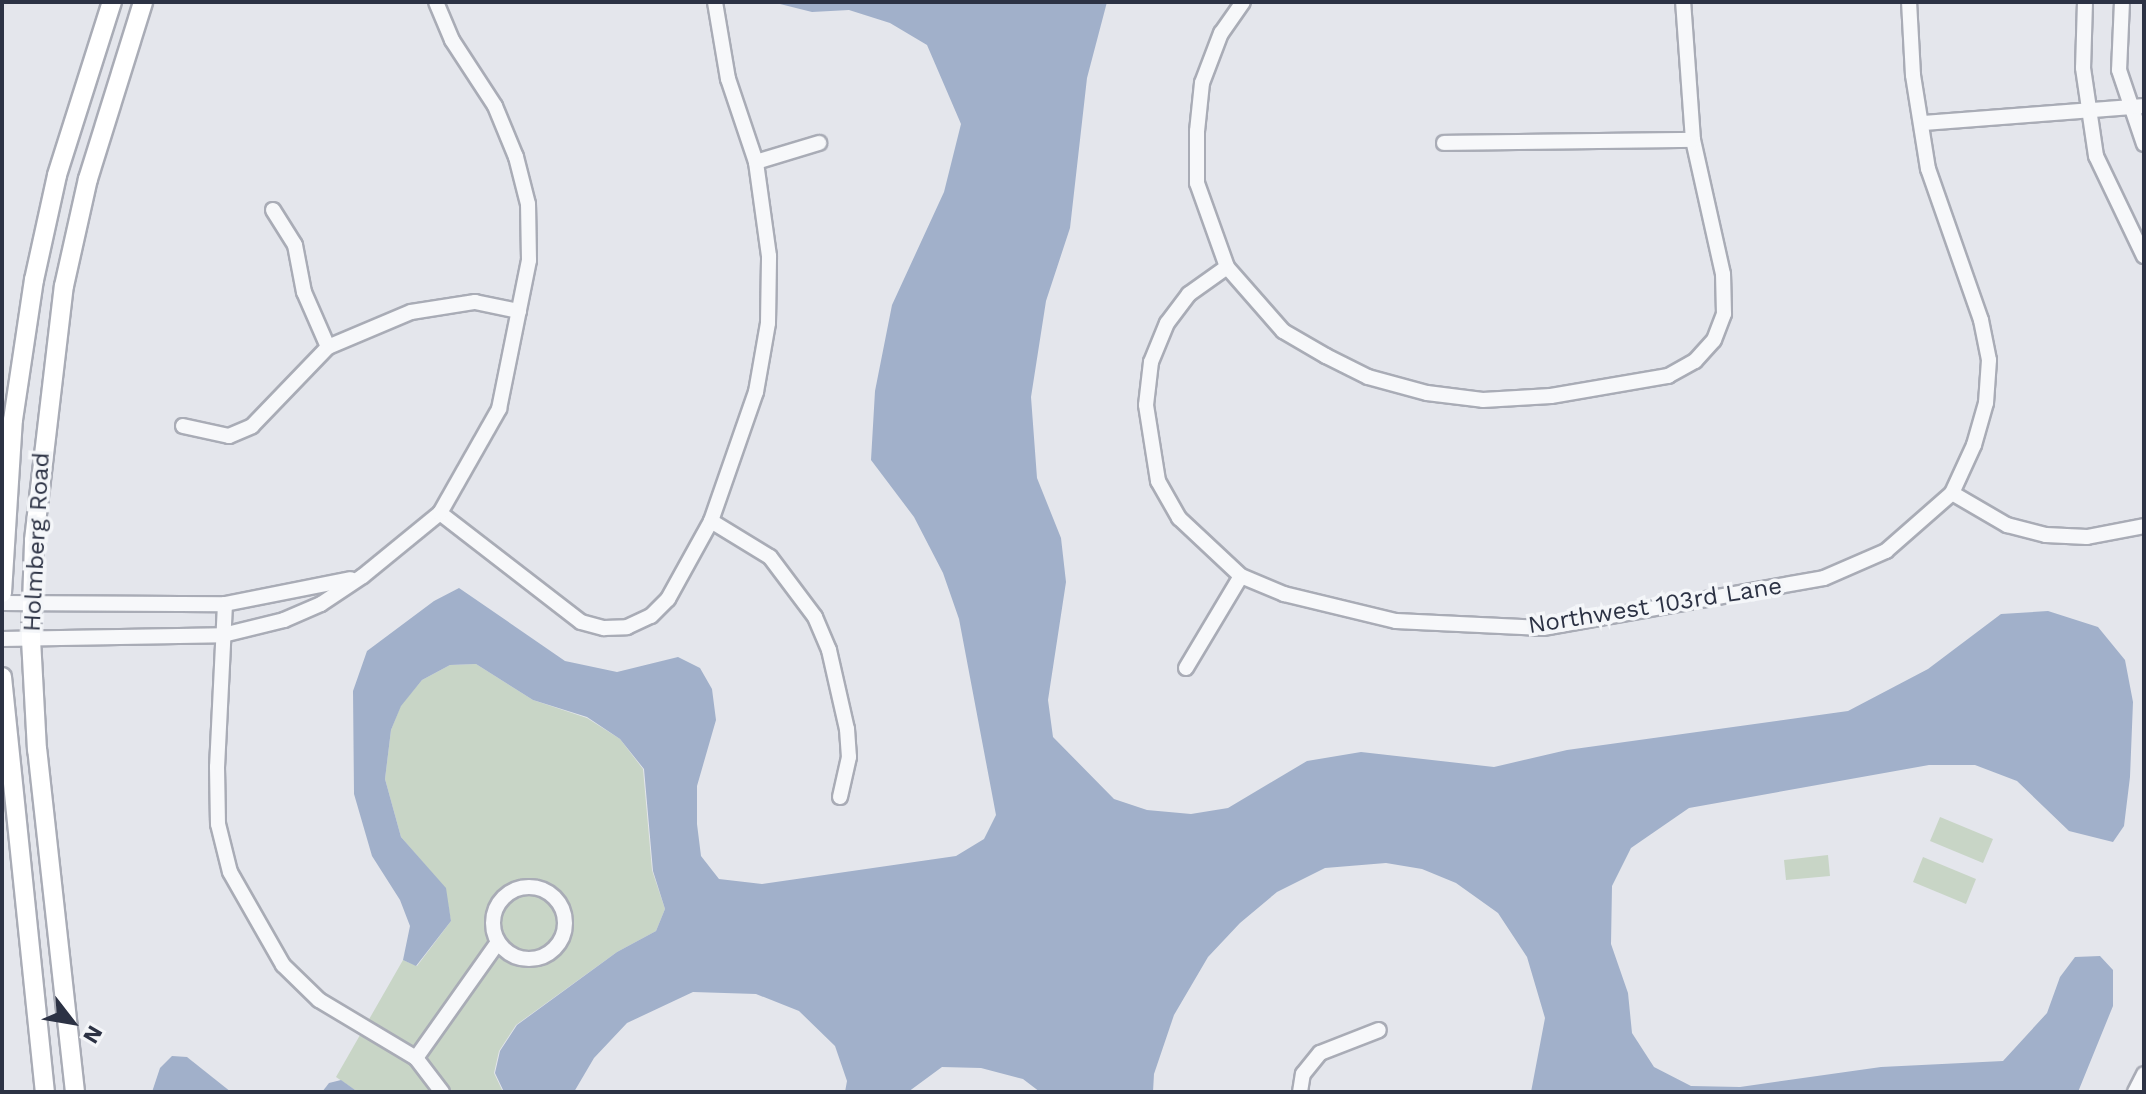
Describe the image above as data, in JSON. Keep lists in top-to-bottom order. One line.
{"streets":{"street":["Holmberg Road","Northwest 103rd Lane"]},"north":"bottom right"}
